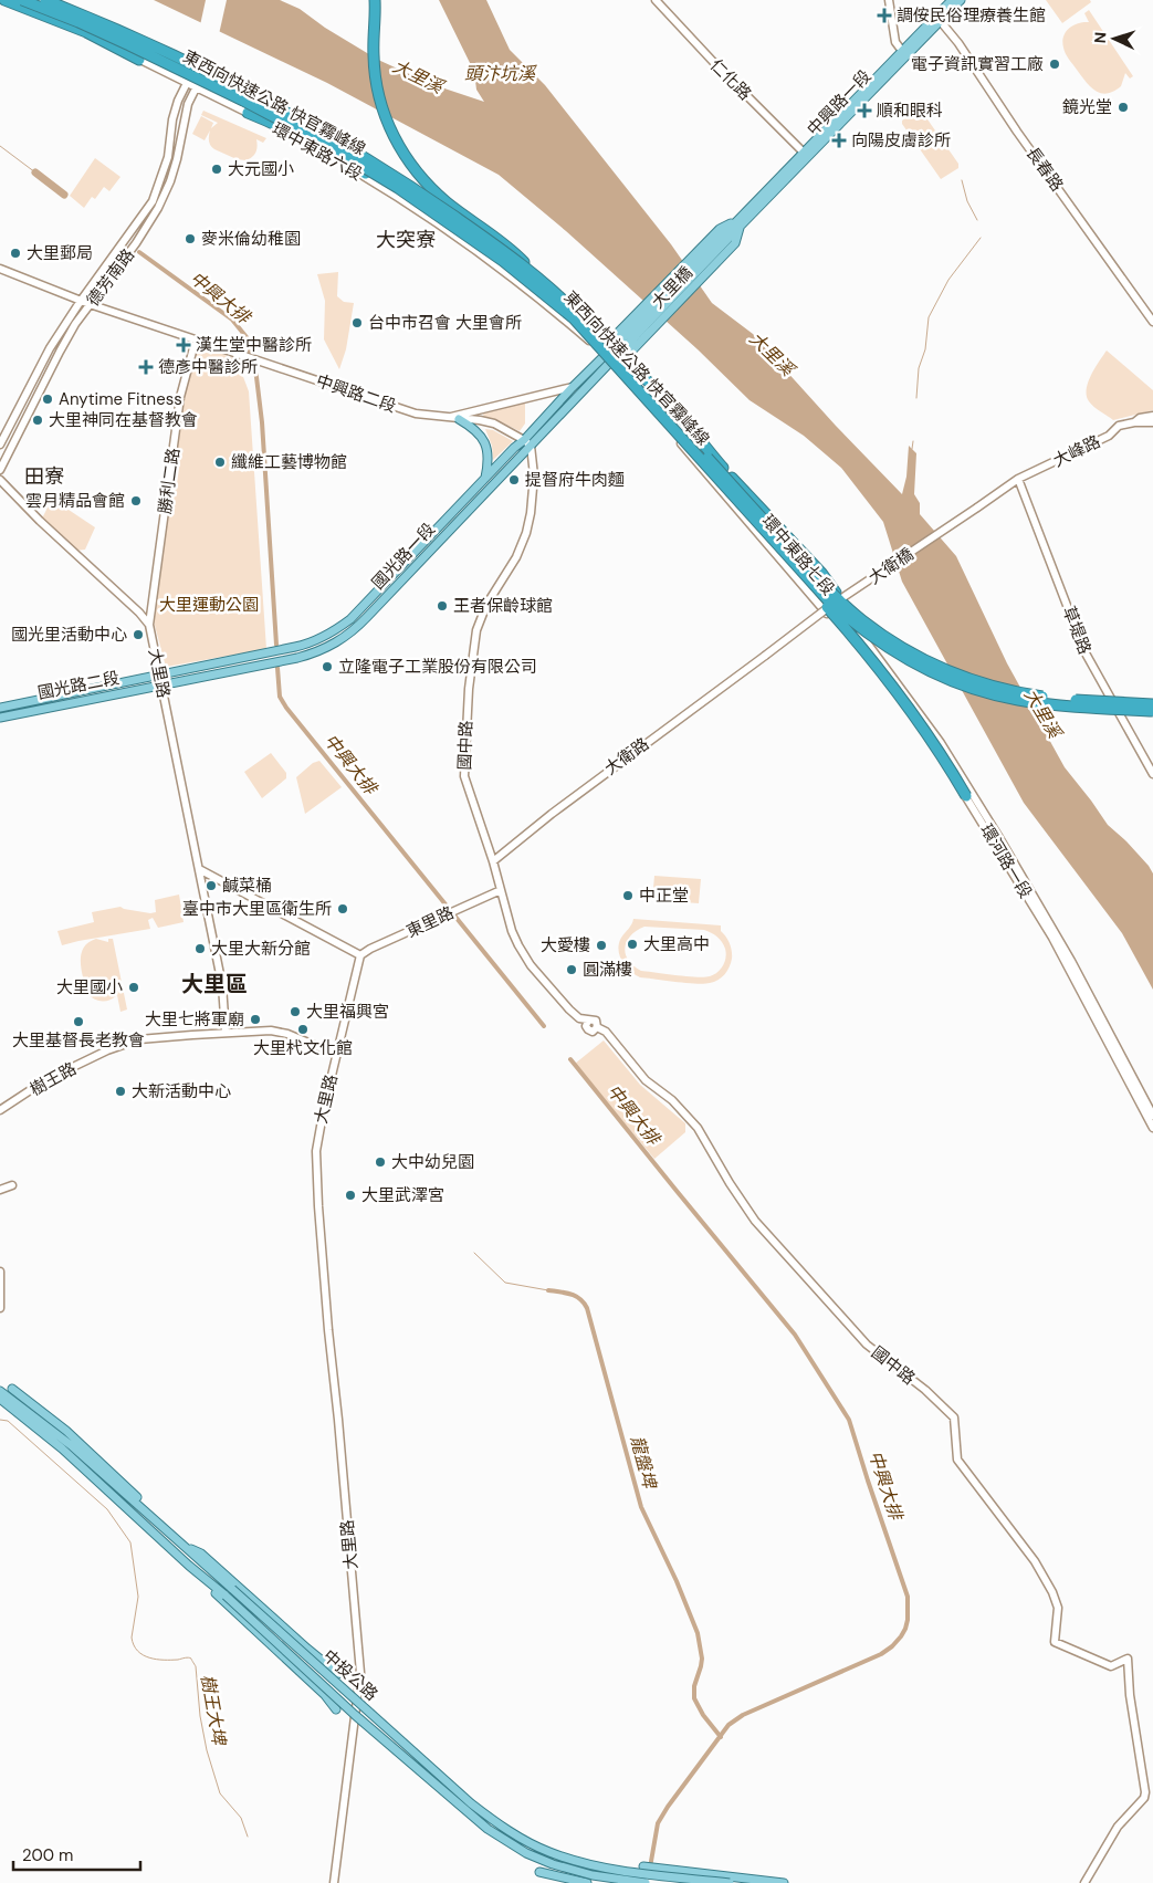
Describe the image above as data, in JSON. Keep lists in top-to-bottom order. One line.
{"streets":{"highway":["東西向快速公路 快官霧峰線"],"main road":["中興路一段","大里橋","國光路一段","國光路二段","中投公路"],"street":["仁化路","環中東路六段","長春路","德芳南路","中興路二段","大峰路","勝利二路","環中東路七段","大衛橋","草堤路","大里路","國中路","大衛路","環河路一段","東里路","樹王路"]},"crossings":[["仁化路","中興路一段"],["中興路一段","長春路"],["中興路一段","大里橋"],["環中東路六段","德芳南路"],["環中東路六段","大里橋"],["環中東路六段","環中東路七段"],["環中東路六段","國光路一段"],["大里橋","環中東路七段"],["大里橋","國光路一段"],["中興路二段","勝利二路"],["中興路二段","國光路一段"],["中興路二段","國中路"],["大峰路","大衛橋"],["大峰路","草堤路"],["勝利二路","大里路"],["環中東路七段","國光路一段"],["環中東路七段","環河路一段"],["國光路一段","大里路"],["國光路一段","國光路二段"],["國光路一段","國中路"],["大衛橋","草堤路"],["大衛橋","大衛路"],["大里路","國光路二段"],["大里路","東里路"],["大里路","樹王路"],["國中路","大衛路"],["國中路","東里路"]],"districts":["大突寮","田寮","大里區"],"water":["頭汴坑溪","大里溪","中興大排","龍盤埤","樹王大埤"],"parks":["大里運動公園"],"places":{"health":["調侒民俗理療養生館","順和眼科","向陽皮膚診所","漢生堂中醫診所","德彥中醫診所"],"other":["電子資訊實習工廠","鏡光堂","大元國小","麥米倫幼稚園","大里郵局","台中市召會 大里會所","Anytime Fitness","大里神同在基督教會","纖維工藝博物館","提督府牛肉麵","雲月精品會館","王者保齡球館","國光里活動中心","立隆電子工業股份有限公司","鹹菜桶","中正堂","臺中市大里區衛生所","大里高中","大愛樓","大里大新分館","圓滿樓","大里國小","大里福興宮","大里七將軍廟","大里基督長老教會","大里杙文化館","大新活動中心","大中幼兒園","大里武澤宮"]},"scale_bar":"200 m","north":"left"}
